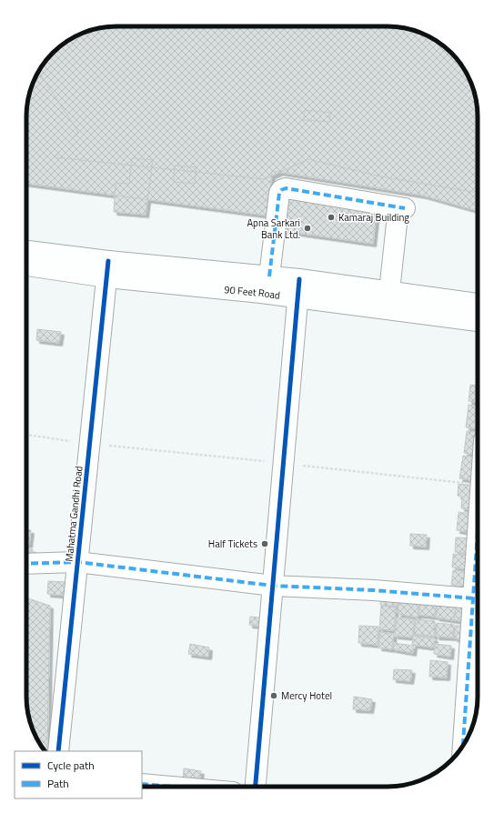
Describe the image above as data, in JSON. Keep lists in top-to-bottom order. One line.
{"streets":{"street":["90 Feet Road","Mahatma Gandhi Road"]},"crossings":[["90 Feet Road","Mahatma Gandhi Road"]],"places":["Kamaraj Building","Apna Sarkari Bank Ltd.","Half Tickets","Mercy Hotel"],"legend":["Cycle path","Path"]}
